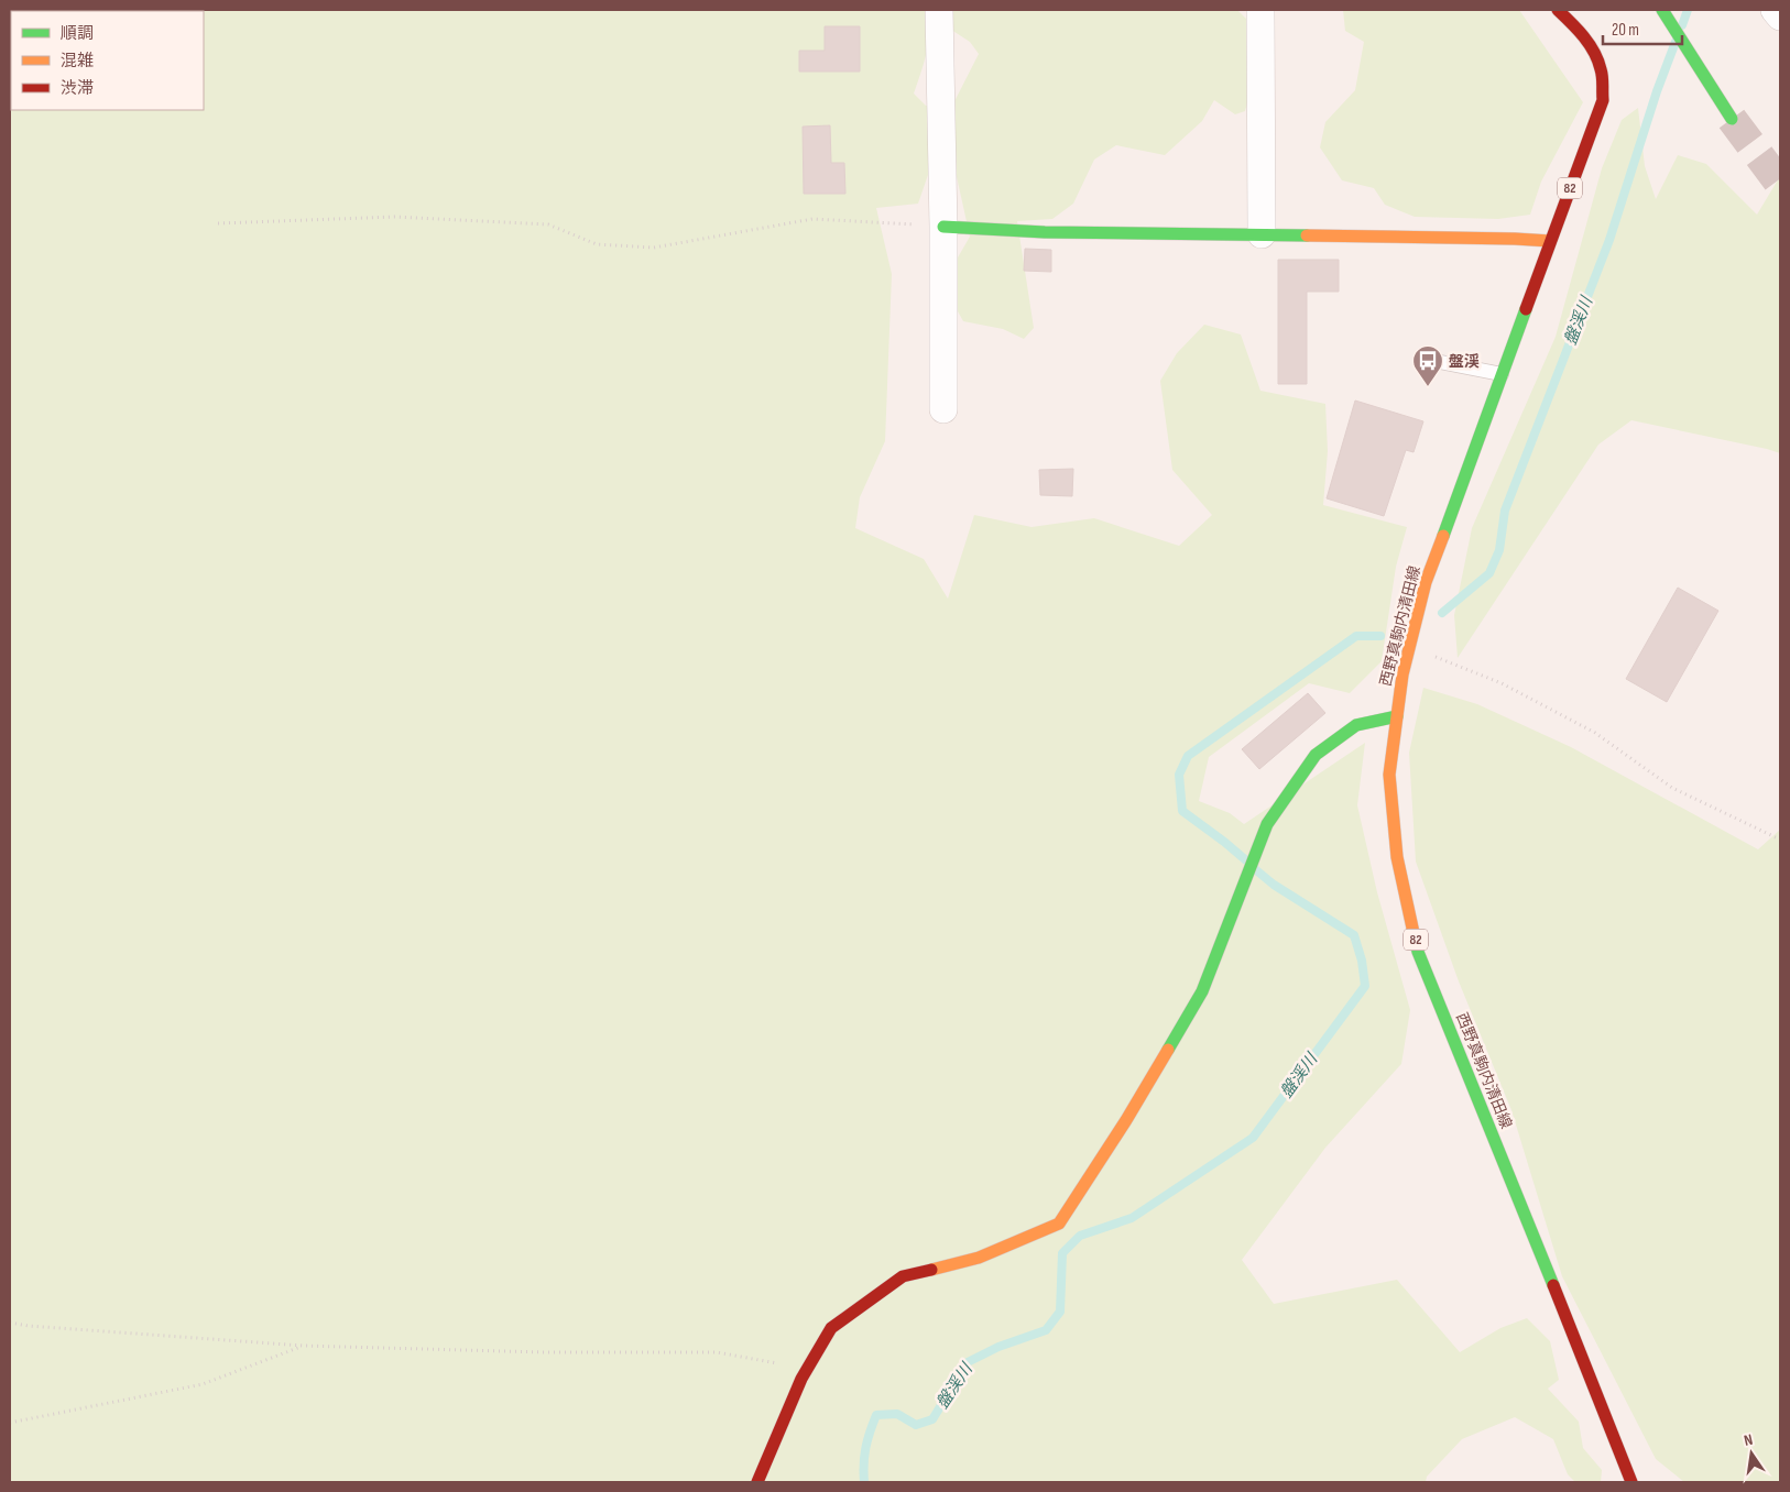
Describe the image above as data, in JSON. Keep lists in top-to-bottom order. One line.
{"streets":{"main road":["82","西野真駒内清田線"]},"water":["盤渓川"],"places":{"bus stop":["盤渓"]},"legend":["順調","混雑","渋滞"],"scale_bar":"20 m","north":"top"}
